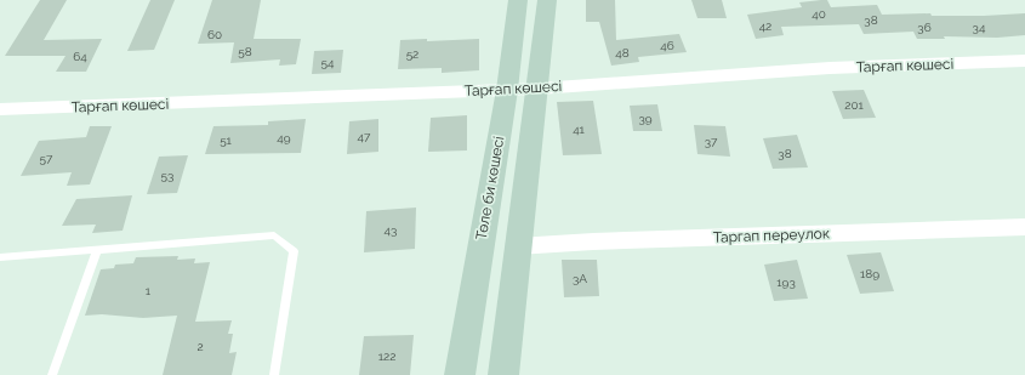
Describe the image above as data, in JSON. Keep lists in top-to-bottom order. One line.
{"streets":{"main road":["Төле би көшесі"],"street":["Тарғап көшесі","Таргап переулок"]},"crossings":[["Тарғап көшесі","Төле би көшесі"]],"house_numbers":["40","38","42","36","34","60","46","58","48","52","64","54","201","39","41","47","49","51","37","38","57","53","43","189","3А","193","1","2","122"]}
